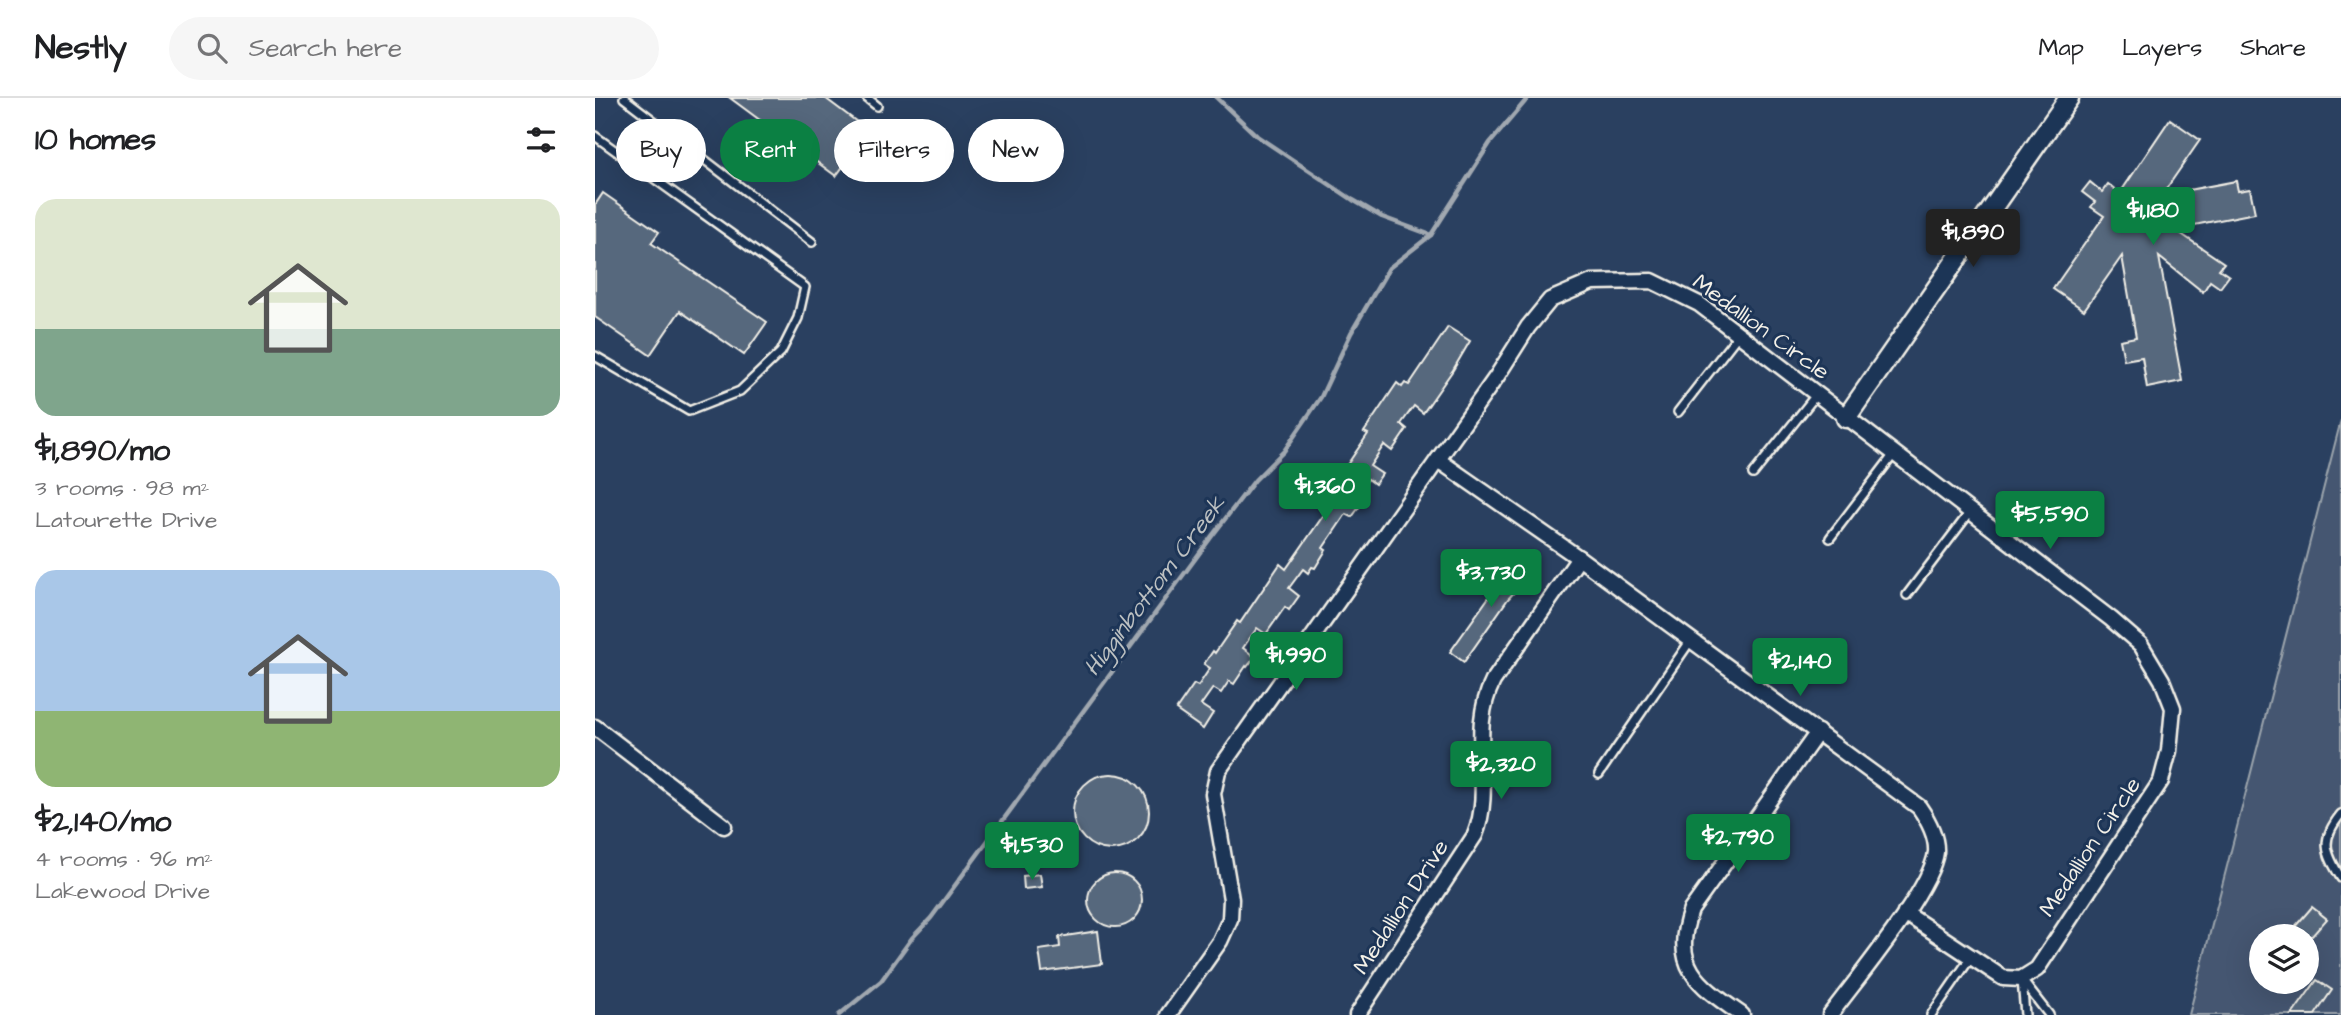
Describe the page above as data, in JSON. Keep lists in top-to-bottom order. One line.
{"streets":{"street":["Medallion Circle","Medallion Drive"]},"water":["Higginbottom Creek"],"page":{"header":"Nestly","search":"Search here","nav":["Map","Layers","Share"],"heading":"10 homes","chip":["Buy","Rent","Filters","New"],"list":[{"name":"$1,890/mo","note":"3 rooms · 98 m² · Latourette Drive"},{"name":"$2,140/mo","note":"4 rooms · 96 m² · Lakewood Drive"}],"price":["$1,180","$1,890","$1,360","$5,590","$3,730","$1,990","$2,140","$2,320","$2,790","$1,530"]}}
